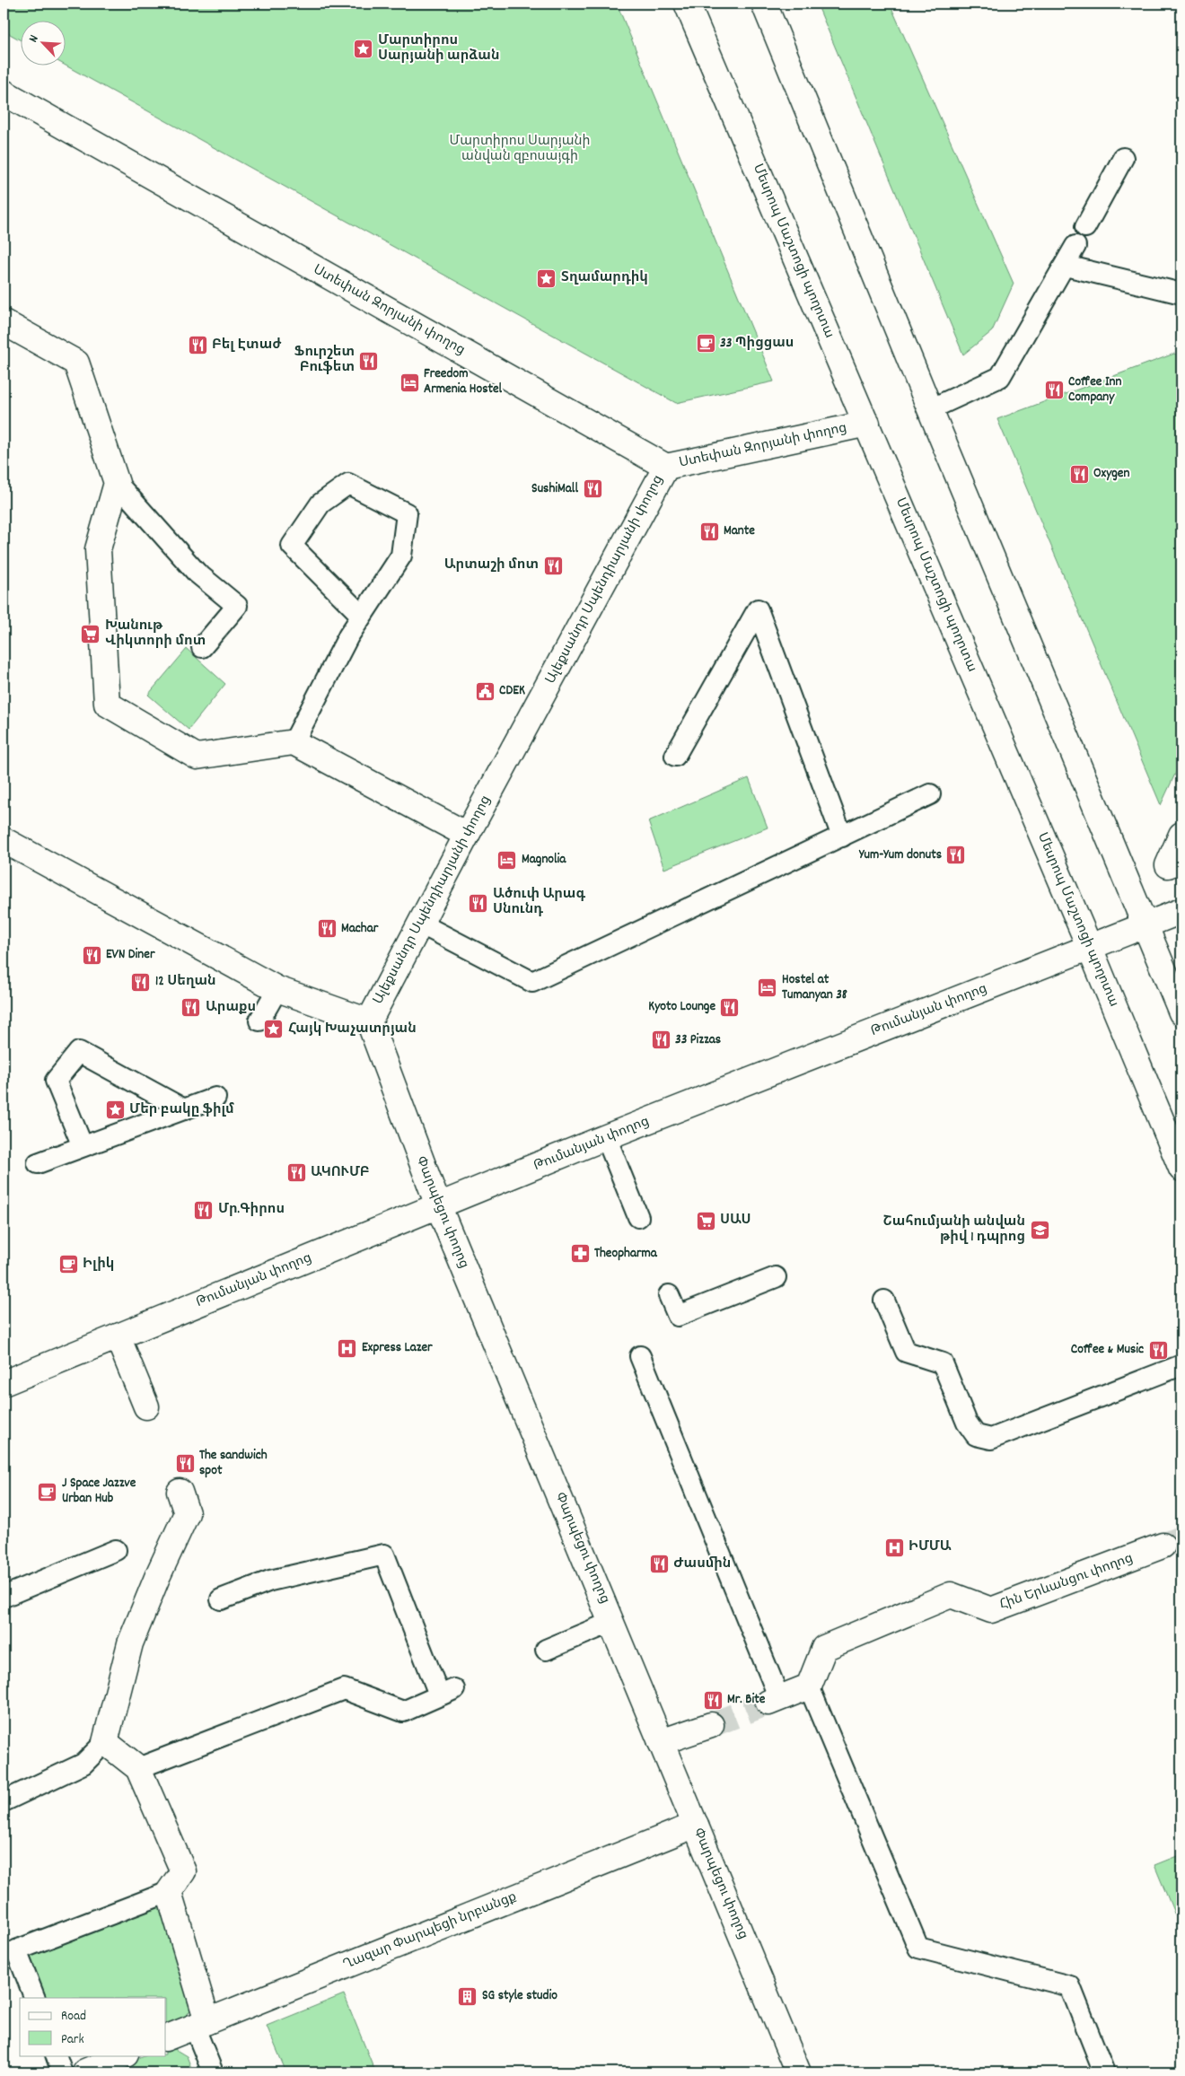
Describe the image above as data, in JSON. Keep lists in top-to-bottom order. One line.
{"streets":{"main road":["Մեսրոպ Մաշտոցի պողոտա","Ստեփան Զորյանի փողոց","Ալեքսանդր Սպենդիարյանի փողոց","Թումանյան փողոց","Փարպեցու փողոց","Հին Երևանցու փողոց","Ղազար Փարպեցի նրբանցք"]},"crossings":[["Մեսրոպ Մաշտոցի պողոտա","Ստեփան Զորյանի փողոց"],["Մեսրոպ Մաշտոցի պողոտա","Թումանյան փողոց"],["Ստեփան Զորյանի փողոց","Ալեքսանդր Սպենդիարյանի փողոց"],["Ալեքսանդր Սպենդիարյանի փողոց","Փարպեցու փողոց"],["Թումանյան փողոց","Փարպեցու փողոց"],["Փարպեցու փողոց","Ղազար Փարպեցի նրբանցք"]],"parks":["Մարտիրոս Սարյանի անվան զբոսայգի"],"places":{"place":["Մարտիրոս Սարյանի արձան","Տղամարդիկ","Հայկ Խաչատրյան","Մեր բակը ֆիլմ"],"cafe":["33 Պիցցաս","Իլիկ","J Space Jazzve Urban Hub"],"restaurant":["Բել Էտաժ","Ֆուրշետ Բուֆետ","Coffee Inn Company","Oxygen","SushiMall","Mante","Արտաշի մոտ","Yum-Yum donuts","Ածուփ Արագ Սնունդ","Machar","EVN Diner","12 Սեղան","Kyoto Lounge","Արաքս","33 Pizzas","ԱԿՈՒՄԲ","Մր.Գիրոս","Coffee & Music","The sandwich spot","Ժասմին","Mr. Bite"],"hotel":["Freedom Armenia Hostel","Magnolia","Hostel at Tumanyan 38"],"supermarket":["Խանութ Վիկտորի մոտ","ՍԱՍ"],"public building":["CDEK"],"school or university":["Շահումյանի անվան թիվ 1 դպրոց"],"pharmacy":["Theopharma"],"hospital":["Express Lazer","ԻՄՄԱ"],"building":["SG style studio"]},"legend":["Road","Park"],"north":"top left"}
